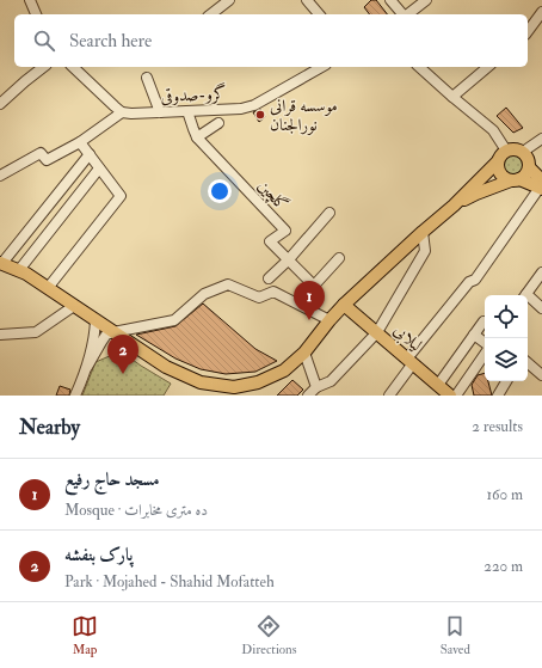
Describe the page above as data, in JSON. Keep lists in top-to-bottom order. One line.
{"streets":{"main road":["لیلابی"],"street":["گرو-صدوقی","گلچین"]},"crossings":[["گرو-صدوقی","گلچین"]],"places":["موسسه قرانی نورالجنان"],"page":{"search":"Search here","pins":["1","2"],"heading":["Nearby","2 results"],"list":[{"mark":"1","name":"مسجد حاج رفیع","note":"Mosque · ده متری مخابرات","value":"160 m"},{"mark":"2","name":"پارک بنفشه","note":"Park · Mojahed - Shahid Mofatteh","value":"220 m"}],"nav":["Map","Directions","Saved"]}}
